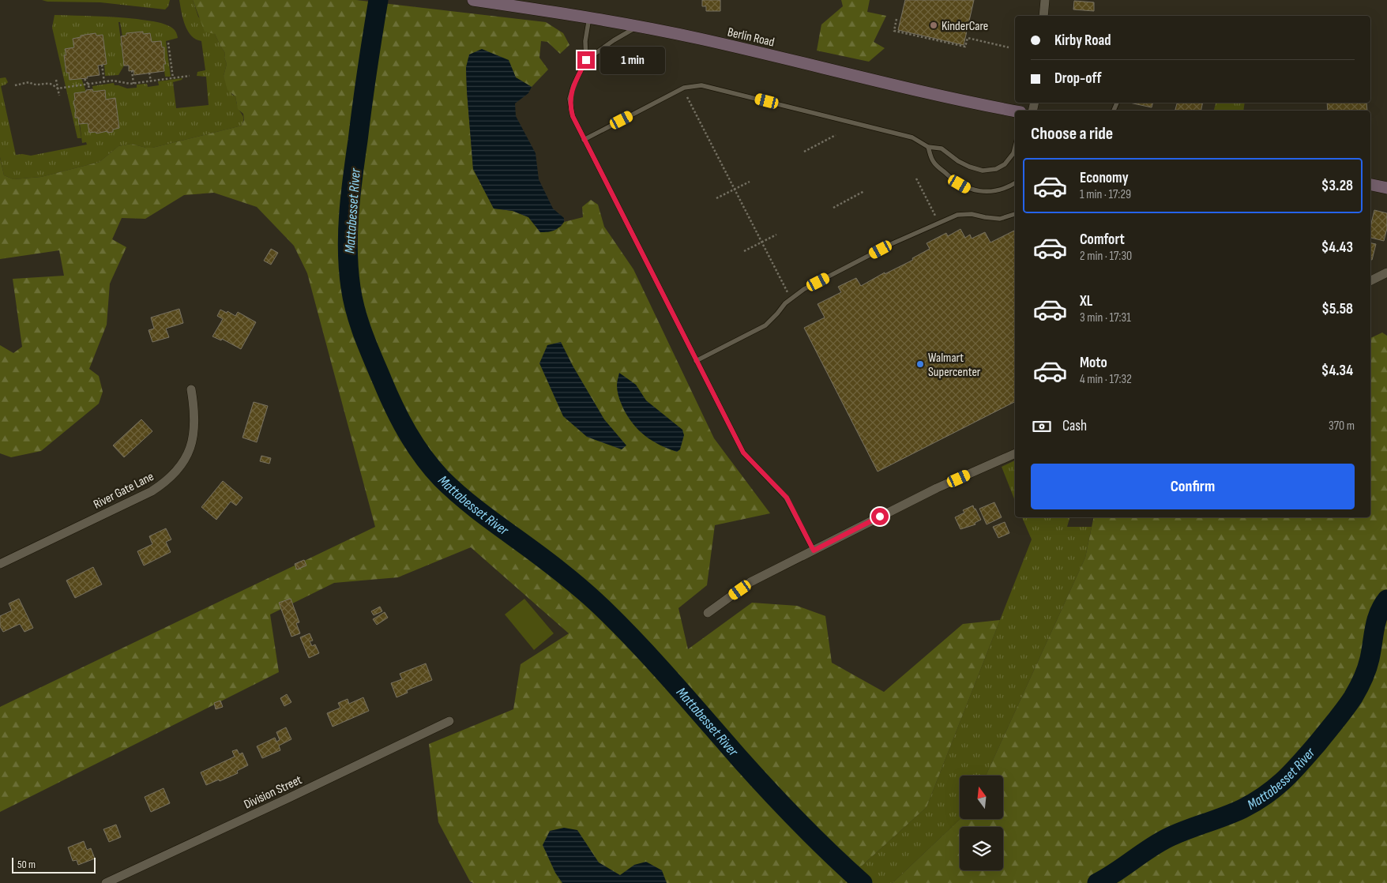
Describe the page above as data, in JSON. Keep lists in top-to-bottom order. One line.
{"streets":{"main road":["Berlin Road"],"street":["River Gate Lane","Division Street"]},"water":["Mattabesset River"],"places":["KinderCare","Walmart Supercenter"],"scale_bar":"50 m","north":"top","page":{"banner":["Kirby Road","Drop-off"],"bubble":"1 min","heading":"Choose a ride","list":[{"name":"Economy","note":"1 min · 17:29","value":"$3.28"},{"name":"Comfort","note":"2 min · 17:30","value":"$4.43"},{"name":"XL","note":"3 min · 17:31","value":"$5.58"},{"name":"Moto","note":"4 min · 17:32","value":"$4.34"}],"pay":["Cash","370 m"],"buttons":"Confirm","scale":"50 m"}}
